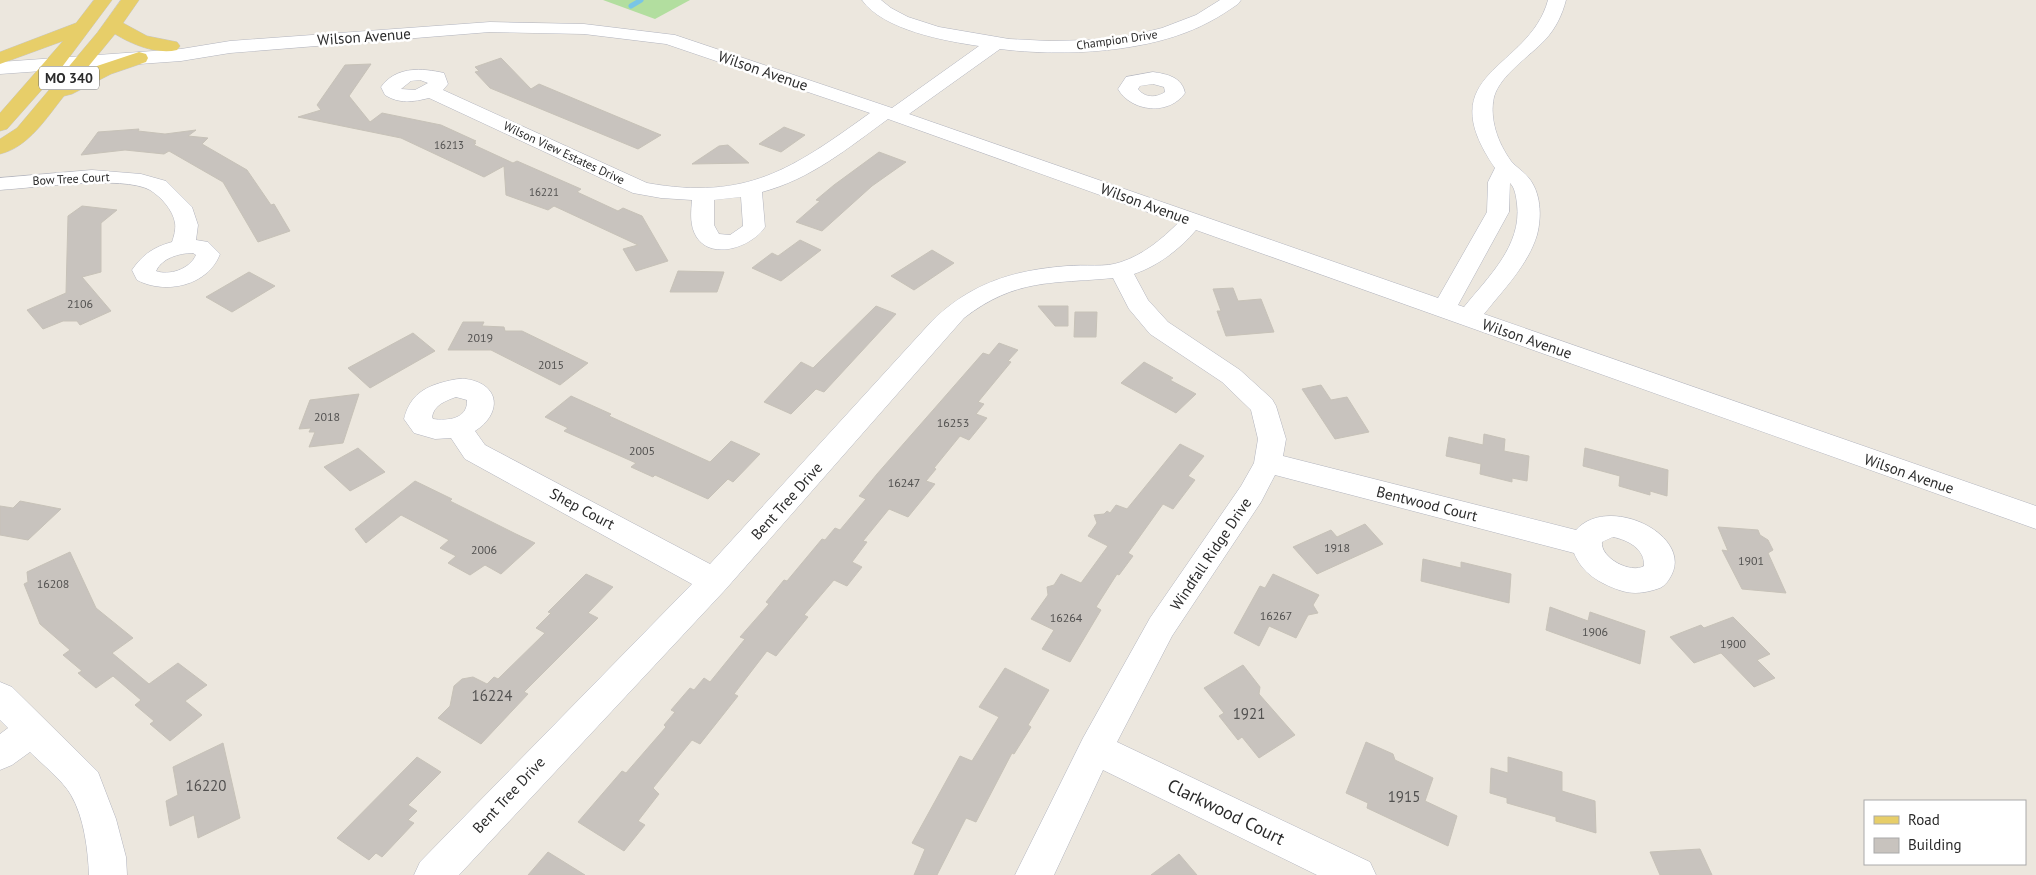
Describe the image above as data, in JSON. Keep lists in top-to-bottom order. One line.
{"streets":{"main road":["MO 340"],"street":["Wilson Avenue","Champion Drive","Wilson View Estates Drive","Bow Tree Court","Bent Tree Drive","Bentwood Court","Shep Court","Windfall Ridge Drive","Clarkwood Court"]},"crossings":[["Wilson Avenue","MO 340"],["Wilson Avenue","Wilson View Estates Drive"],["Wilson Avenue","Bent Tree Drive"],["Bent Tree Drive","Shep Court"],["Bent Tree Drive","Windfall Ridge Drive"],["Bentwood Court","Windfall Ridge Drive"],["Windfall Ridge Drive","Clarkwood Court"]],"house_numbers":["16213","16221","2106","2019","2015","2018","16253","2005","16247","1918","2006","1901","16208","16267","16264","1906","1900","16224","1921","16220","1915"],"legend":["Road","Building"]}
